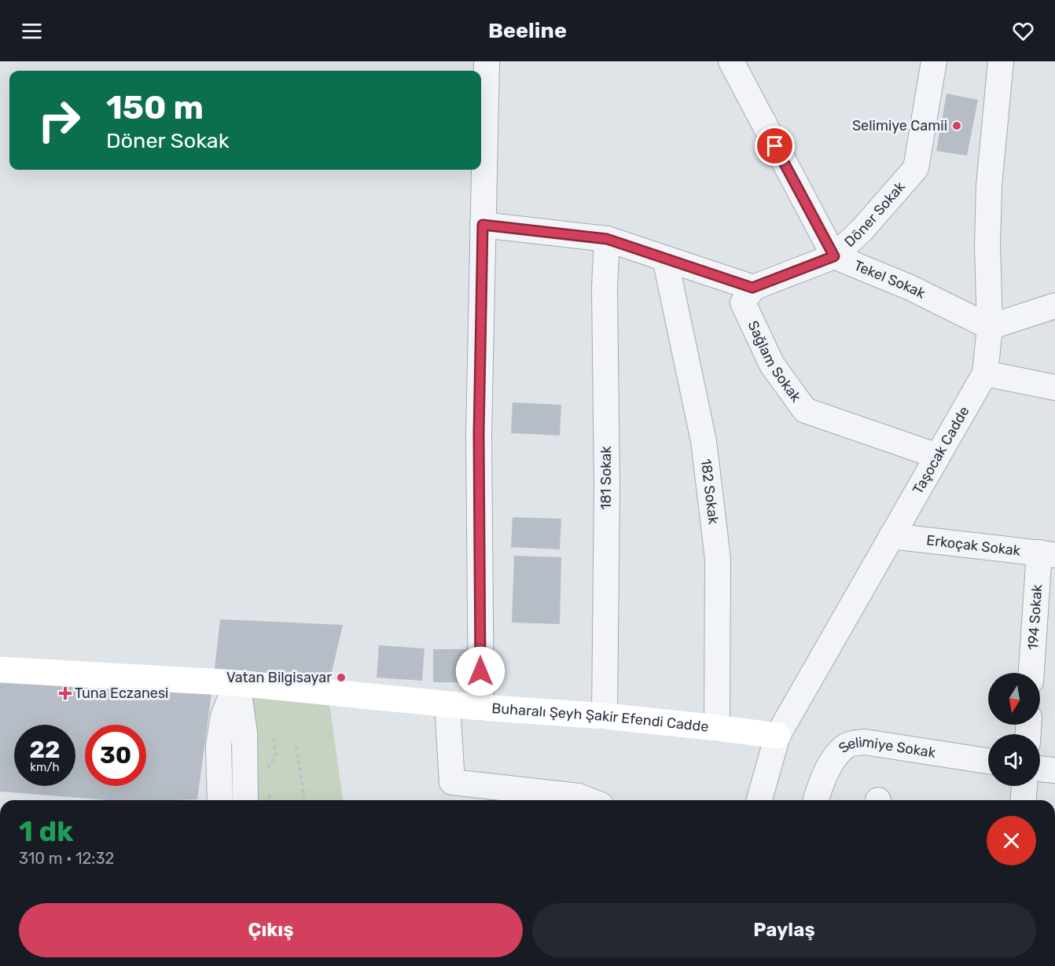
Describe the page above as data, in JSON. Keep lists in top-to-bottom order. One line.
{"streets":{"street":["Döner Sokak","Tekel Sokak","Sağlam Sokak","Taşocak Cadde","181 Sokak","182 Sokak","Erkoçak Sokak","194 Sokak","Buharalı Şeyh Şakir Efendi Cadde","Selimiye Sokak"]},"crossings":[["Döner Sokak","Tekel Sokak"],["Döner Sokak","Sağlam Sokak"],["Tekel Sokak","Taşocak Cadde"],["Sağlam Sokak","Taşocak Cadde"],["Taşocak Cadde","Erkoçak Sokak"],["Taşocak Cadde","Buharalı Şeyh Şakir Efendi Cadde"],["181 Sokak","Buharalı Şeyh Şakir Efendi Cadde"],["182 Sokak","Buharalı Şeyh Şakir Efendi Cadde"],["Erkoçak Sokak","194 Sokak"]],"places":{"other":["Selimiye Camii","Vatan Bilgisayar"],"health":["Tuna Eczanesi"]},"north":"bottom","page":{"header":"Beeline","turn":["150 m","Döner Sokak"],"speed":"22 km/h","limit":"30","heading":["1 dk","310 m · 12:32"],"buttons":["Çıkış","Paylaş"]}}
